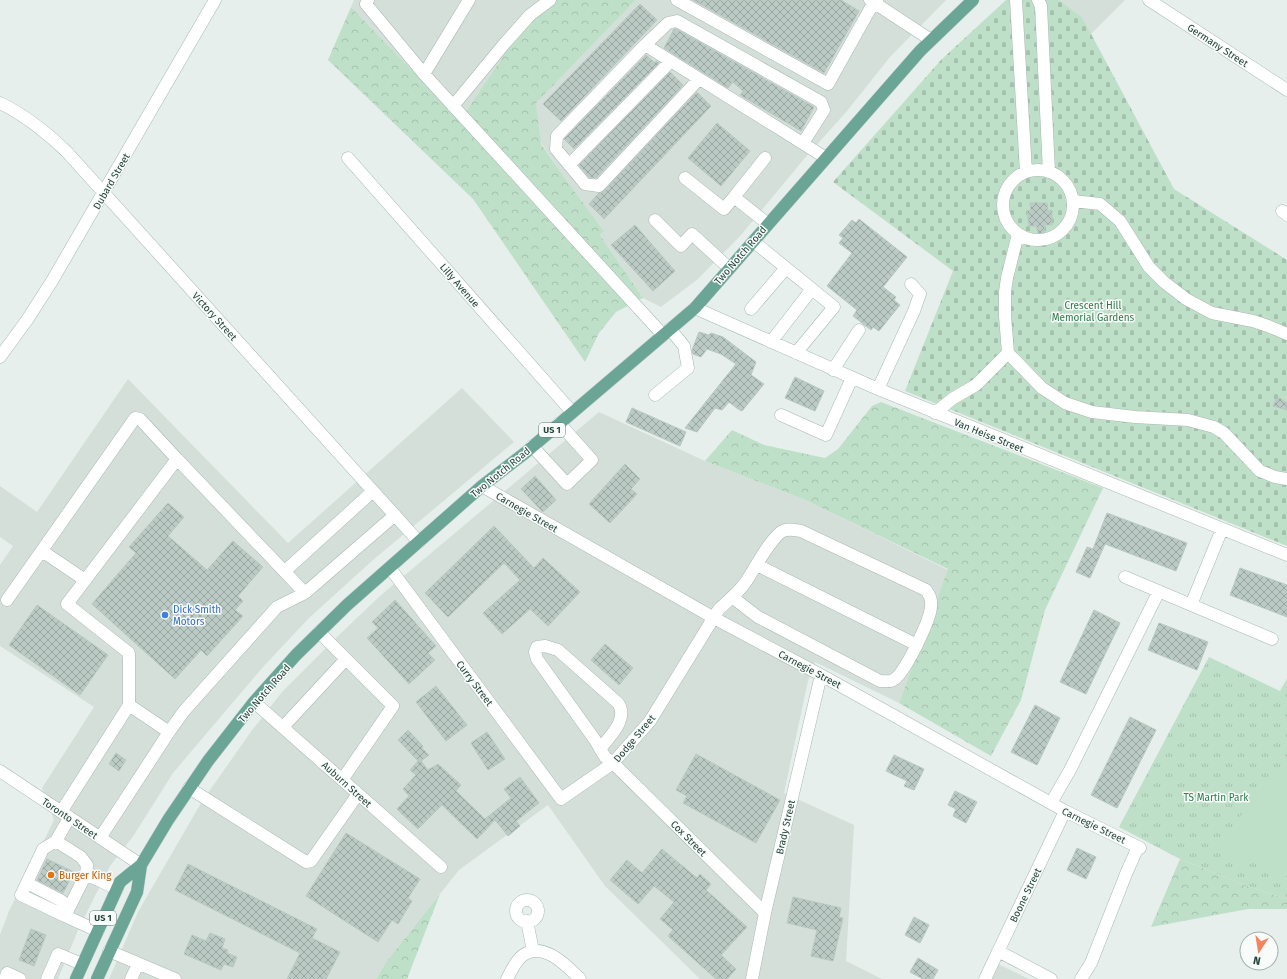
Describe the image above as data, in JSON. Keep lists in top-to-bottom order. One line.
{"streets":{"main road":["Two Notch Road","US 1"],"street":["Germany Street","Dubard Street","Lilly Avenue","Victory Street","Van Heise Street","Carnegie Street","Curry Street","Dodge Street","Auburn Street","Toronto Street","Brady Street","Cox Street","Boone Street"]},"crossings":[["Dubard Street","Victory Street"],["Two Notch Road","Lilly Avenue"],["Two Notch Road","Victory Street"],["Two Notch Road","Van Heise Street"],["Two Notch Road","Carnegie Street"],["Two Notch Road","Curry Street"],["Two Notch Road","Auburn Street"],["Two Notch Road","Toronto Street"],["Carnegie Street","Dodge Street"],["Carnegie Street","Brady Street"],["Carnegie Street","Boone Street"],["Curry Street","Dodge Street"],["Dodge Street","Cox Street"],["Brady Street","Cox Street"]],"parks":["Crescent Hill Memorial Gardens","TS Martin Park"],"places":["Dick Smith Motors","Burger King"],"north":"bottom"}
